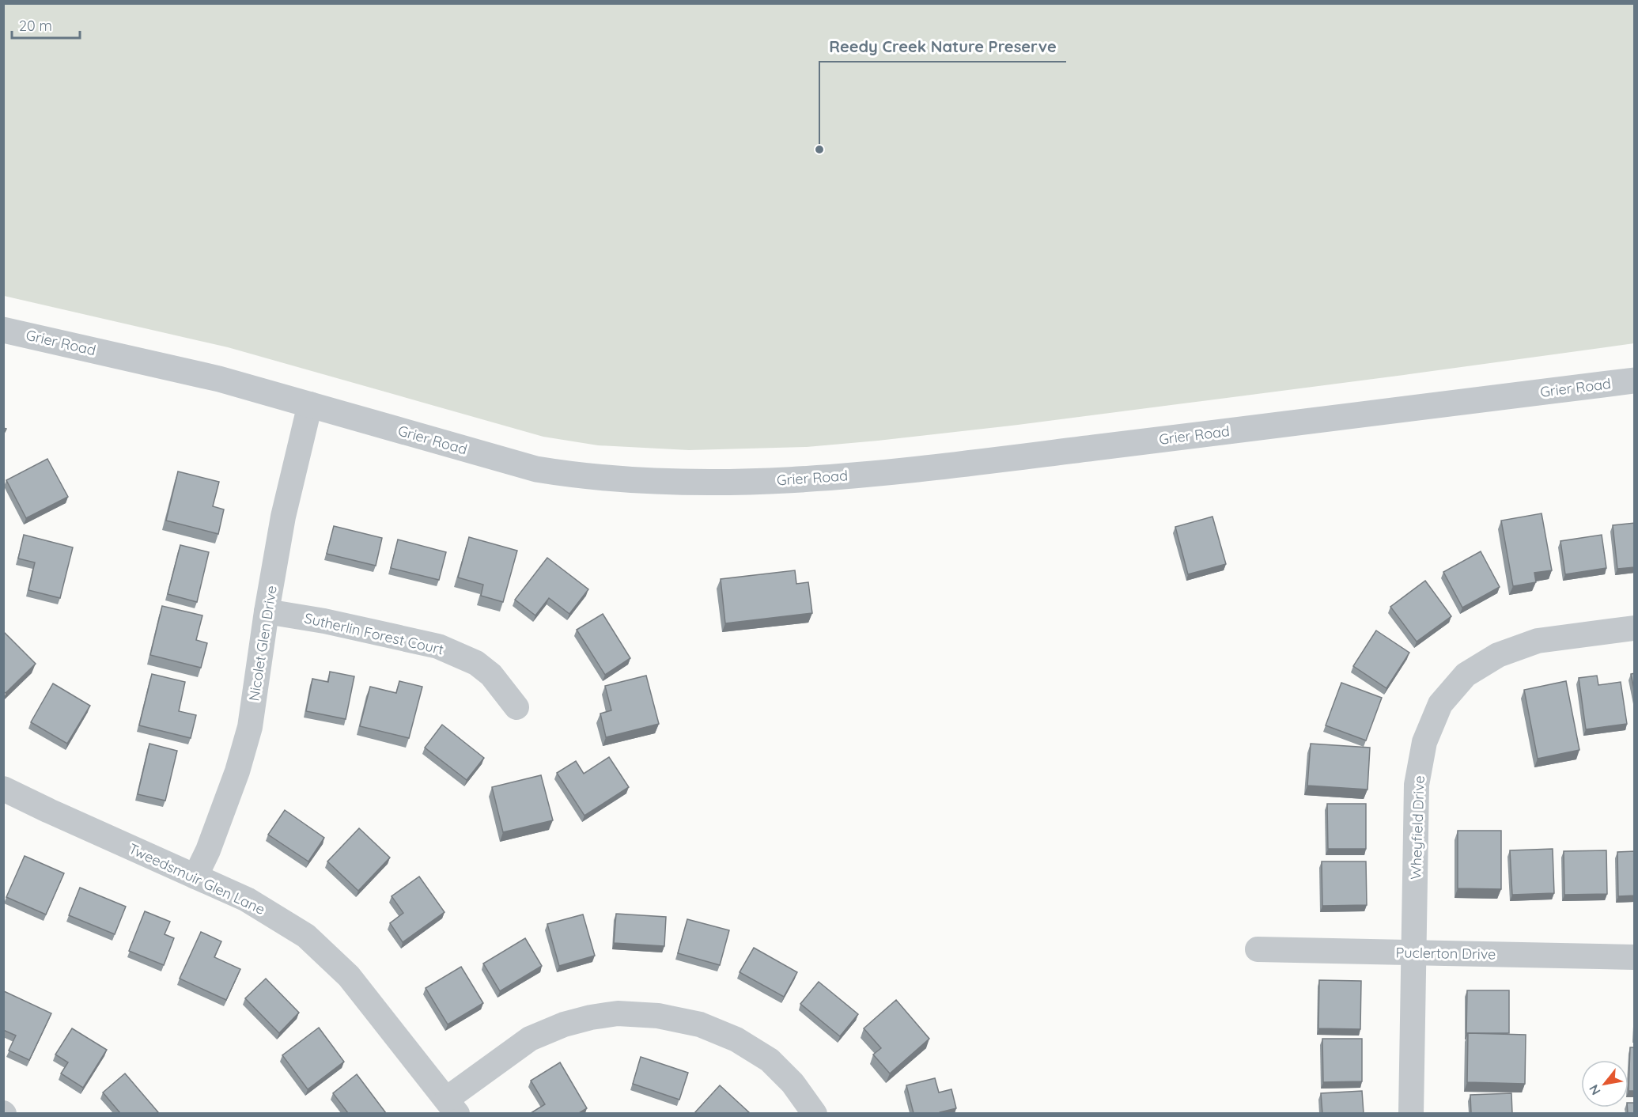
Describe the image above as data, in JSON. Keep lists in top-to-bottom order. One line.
{"streets":{"street":["Grier Road","Sutherlin Forest Court","Nicolet Glen Drive","Wheyfield Drive","Tweedsmuir Glen Lane","Puclerton Drive"]},"crossings":[["Grier Road","Nicolet Glen Drive"],["Sutherlin Forest Court","Nicolet Glen Drive"],["Nicolet Glen Drive","Tweedsmuir Glen Lane"],["Wheyfield Drive","Puclerton Drive"]],"places":["Reedy Creek Nature Preserve"],"scale_bar":"20 m","north":"bottom left"}
